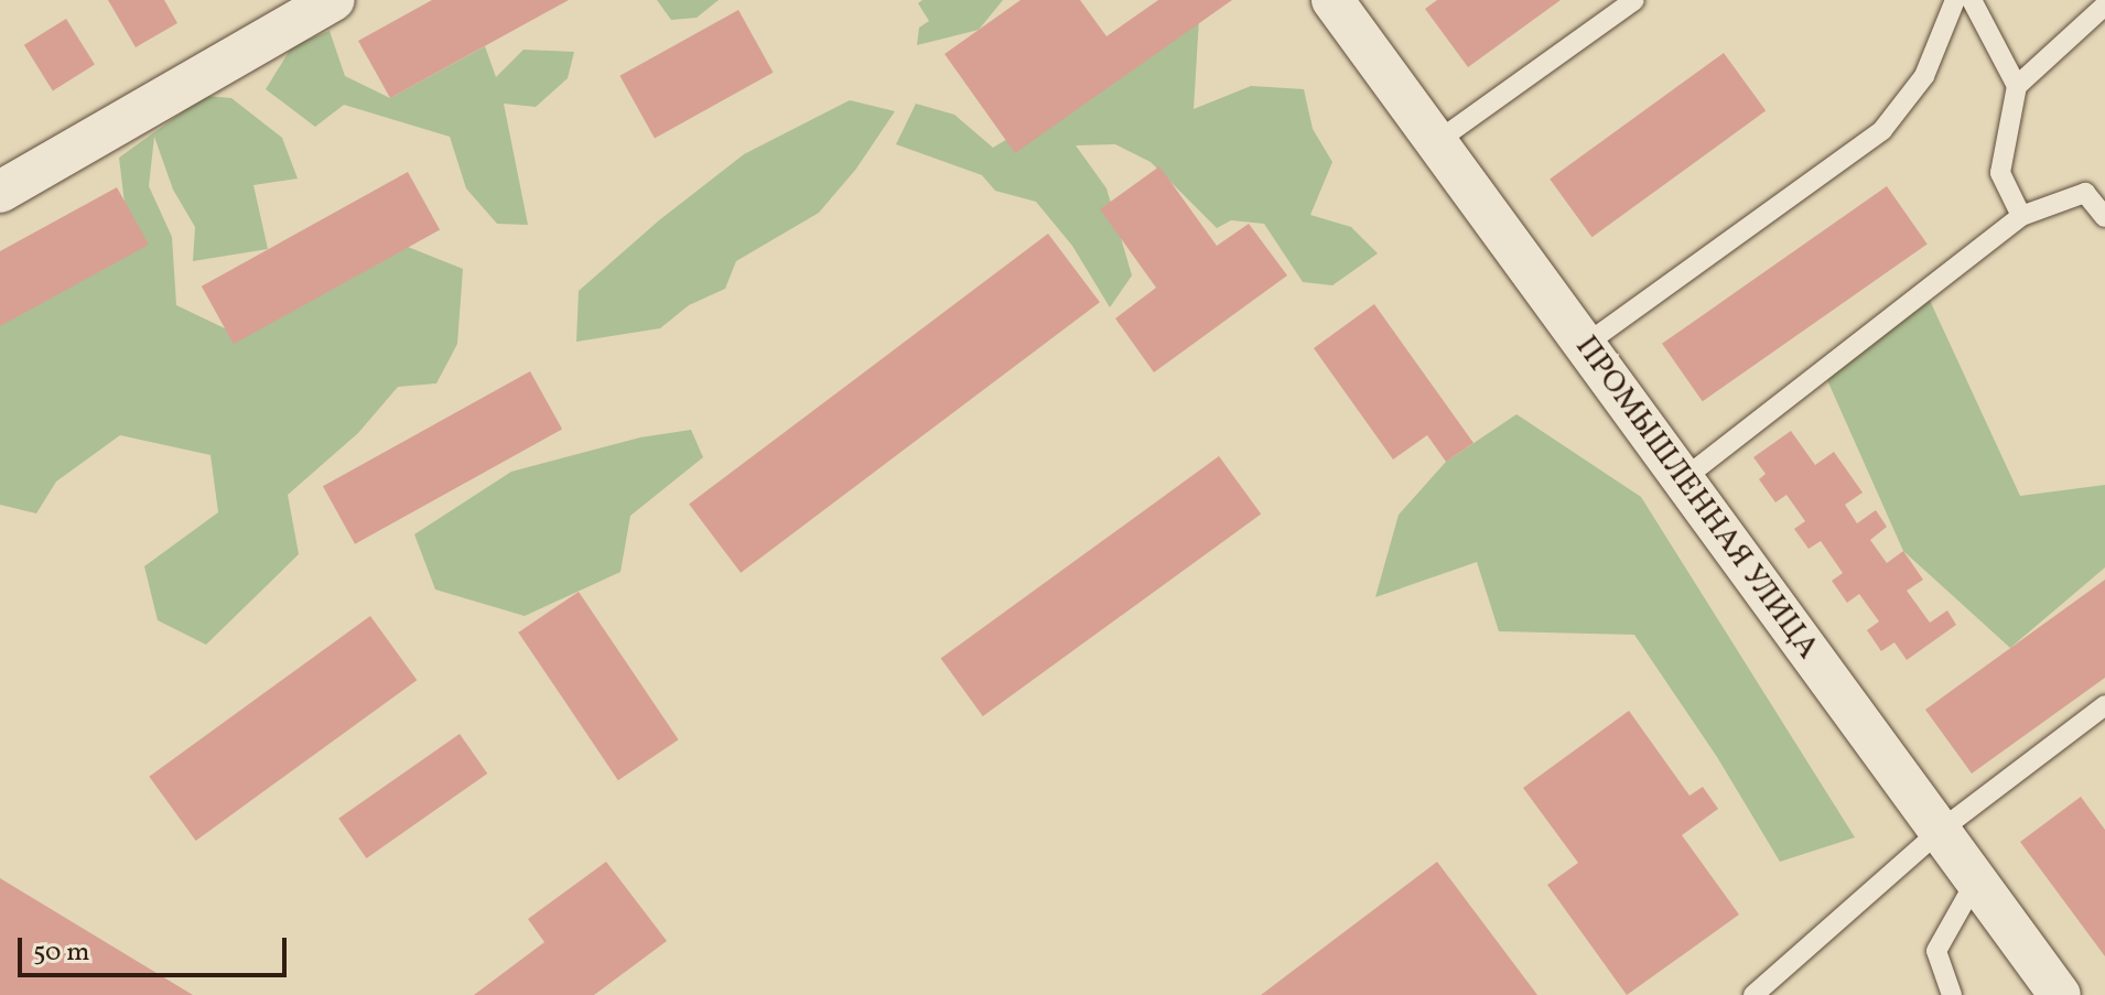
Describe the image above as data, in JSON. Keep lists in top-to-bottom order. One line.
{"streets":{"street":["ПРОМЫШЛЕННАЯ УЛИЦА"]},"scale_bar":"50 m"}
